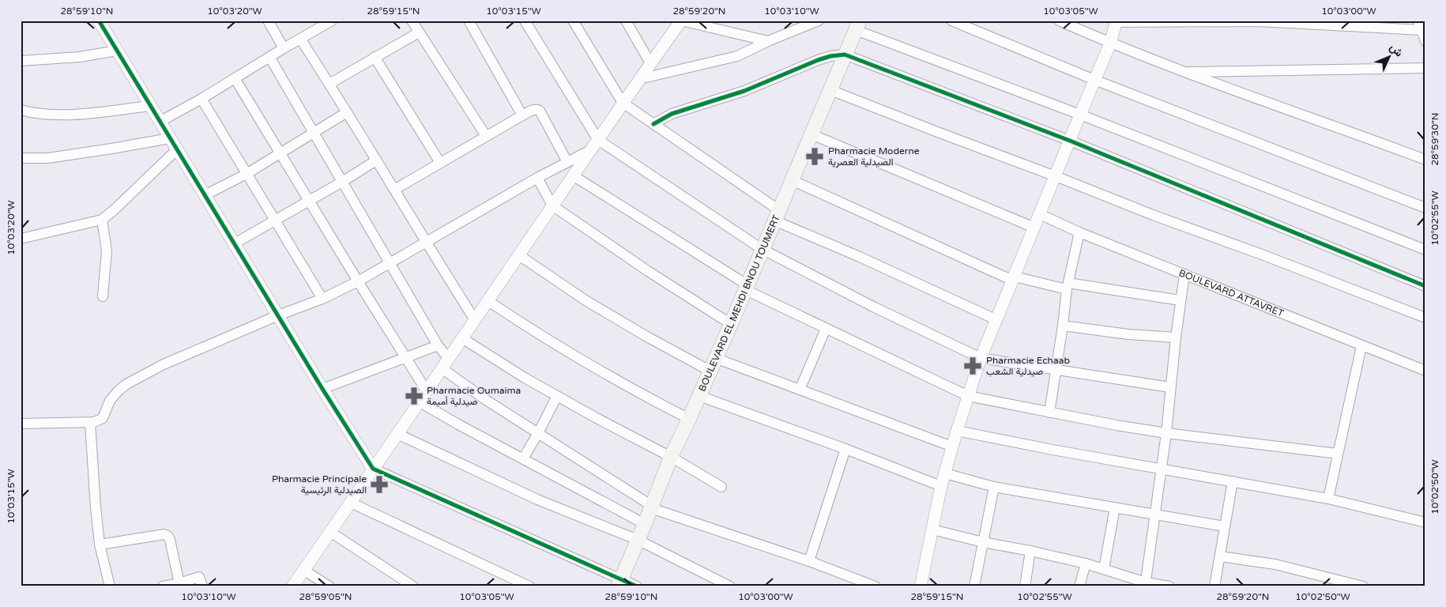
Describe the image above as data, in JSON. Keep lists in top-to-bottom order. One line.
{"streets":{"main road":["BOULEVARD EL MEHDI BNOU TOUMERT"],"street":["BOULEVARD ATTAVRET"]},"places":{"pharmacy":["Pharmacie Moderne الصيدلية العصرية","Pharmacie Echaab صيدلية الشعب","Pharmacie Oumaima صيدلية أميمة","Pharmacie Principale الصيدلية الرئيسية"]},"north":"top right","coordinates":["28°59'10\"N","10°03'20\"W","28°59'15\"N","10°03'15\"W","28°59'20\"N","10°03'10\"W","10°03'05\"W","10°03'00\"W","28°59'30\"N","10°02'55\"W","10°02'50\"W","28°59'05\"N"]}
